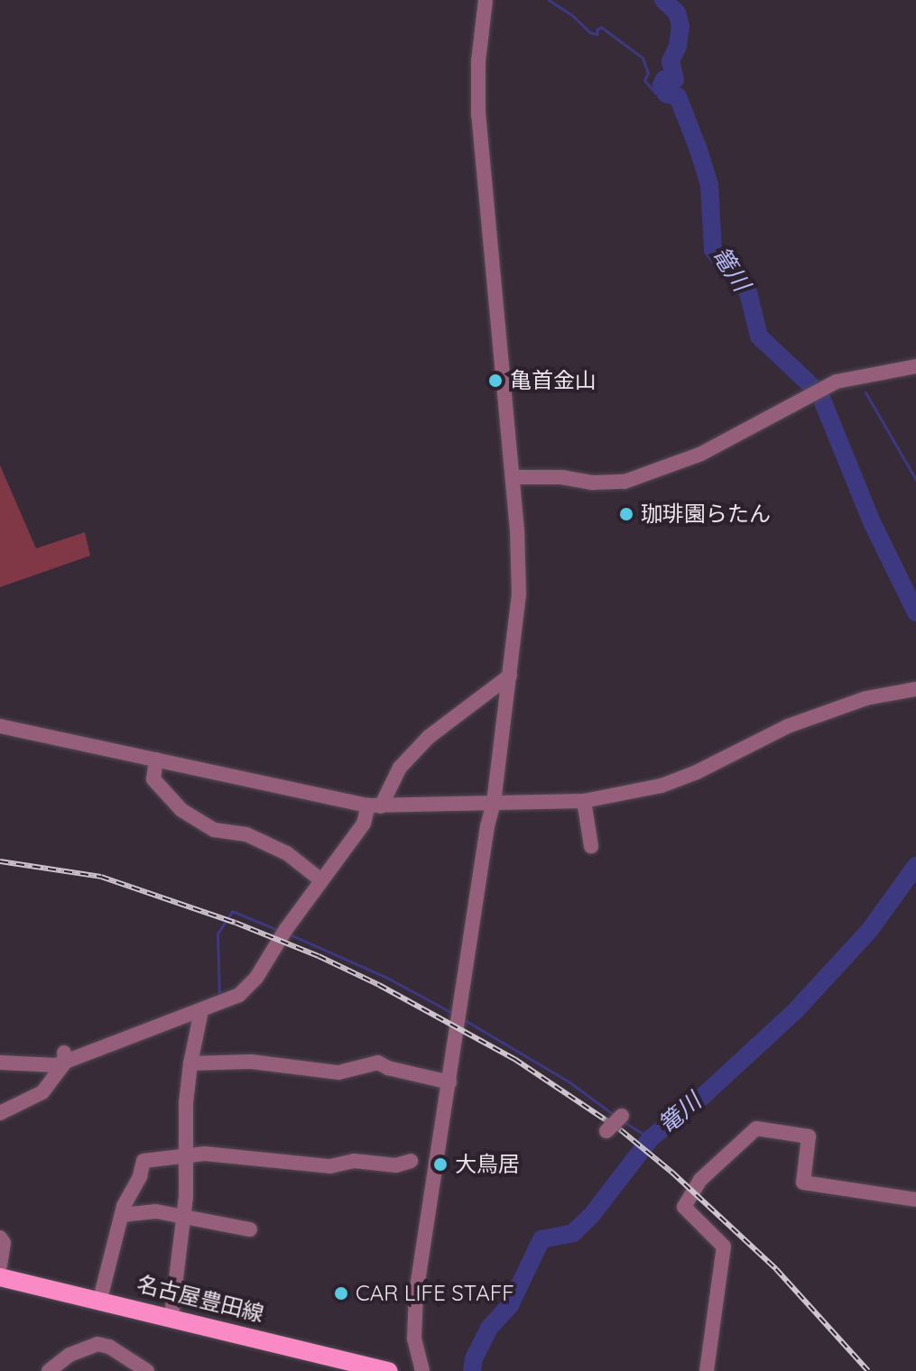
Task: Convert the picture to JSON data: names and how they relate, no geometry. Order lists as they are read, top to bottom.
{
  "streets": {
    "main road": ["名古屋豊田線"]
  },
  "water": ["篭川"],
  "places": [
    "亀首金山",
    "珈琲園らたん",
    "大鳥居",
    "CAR LIFE STAFF"
  ]
}
